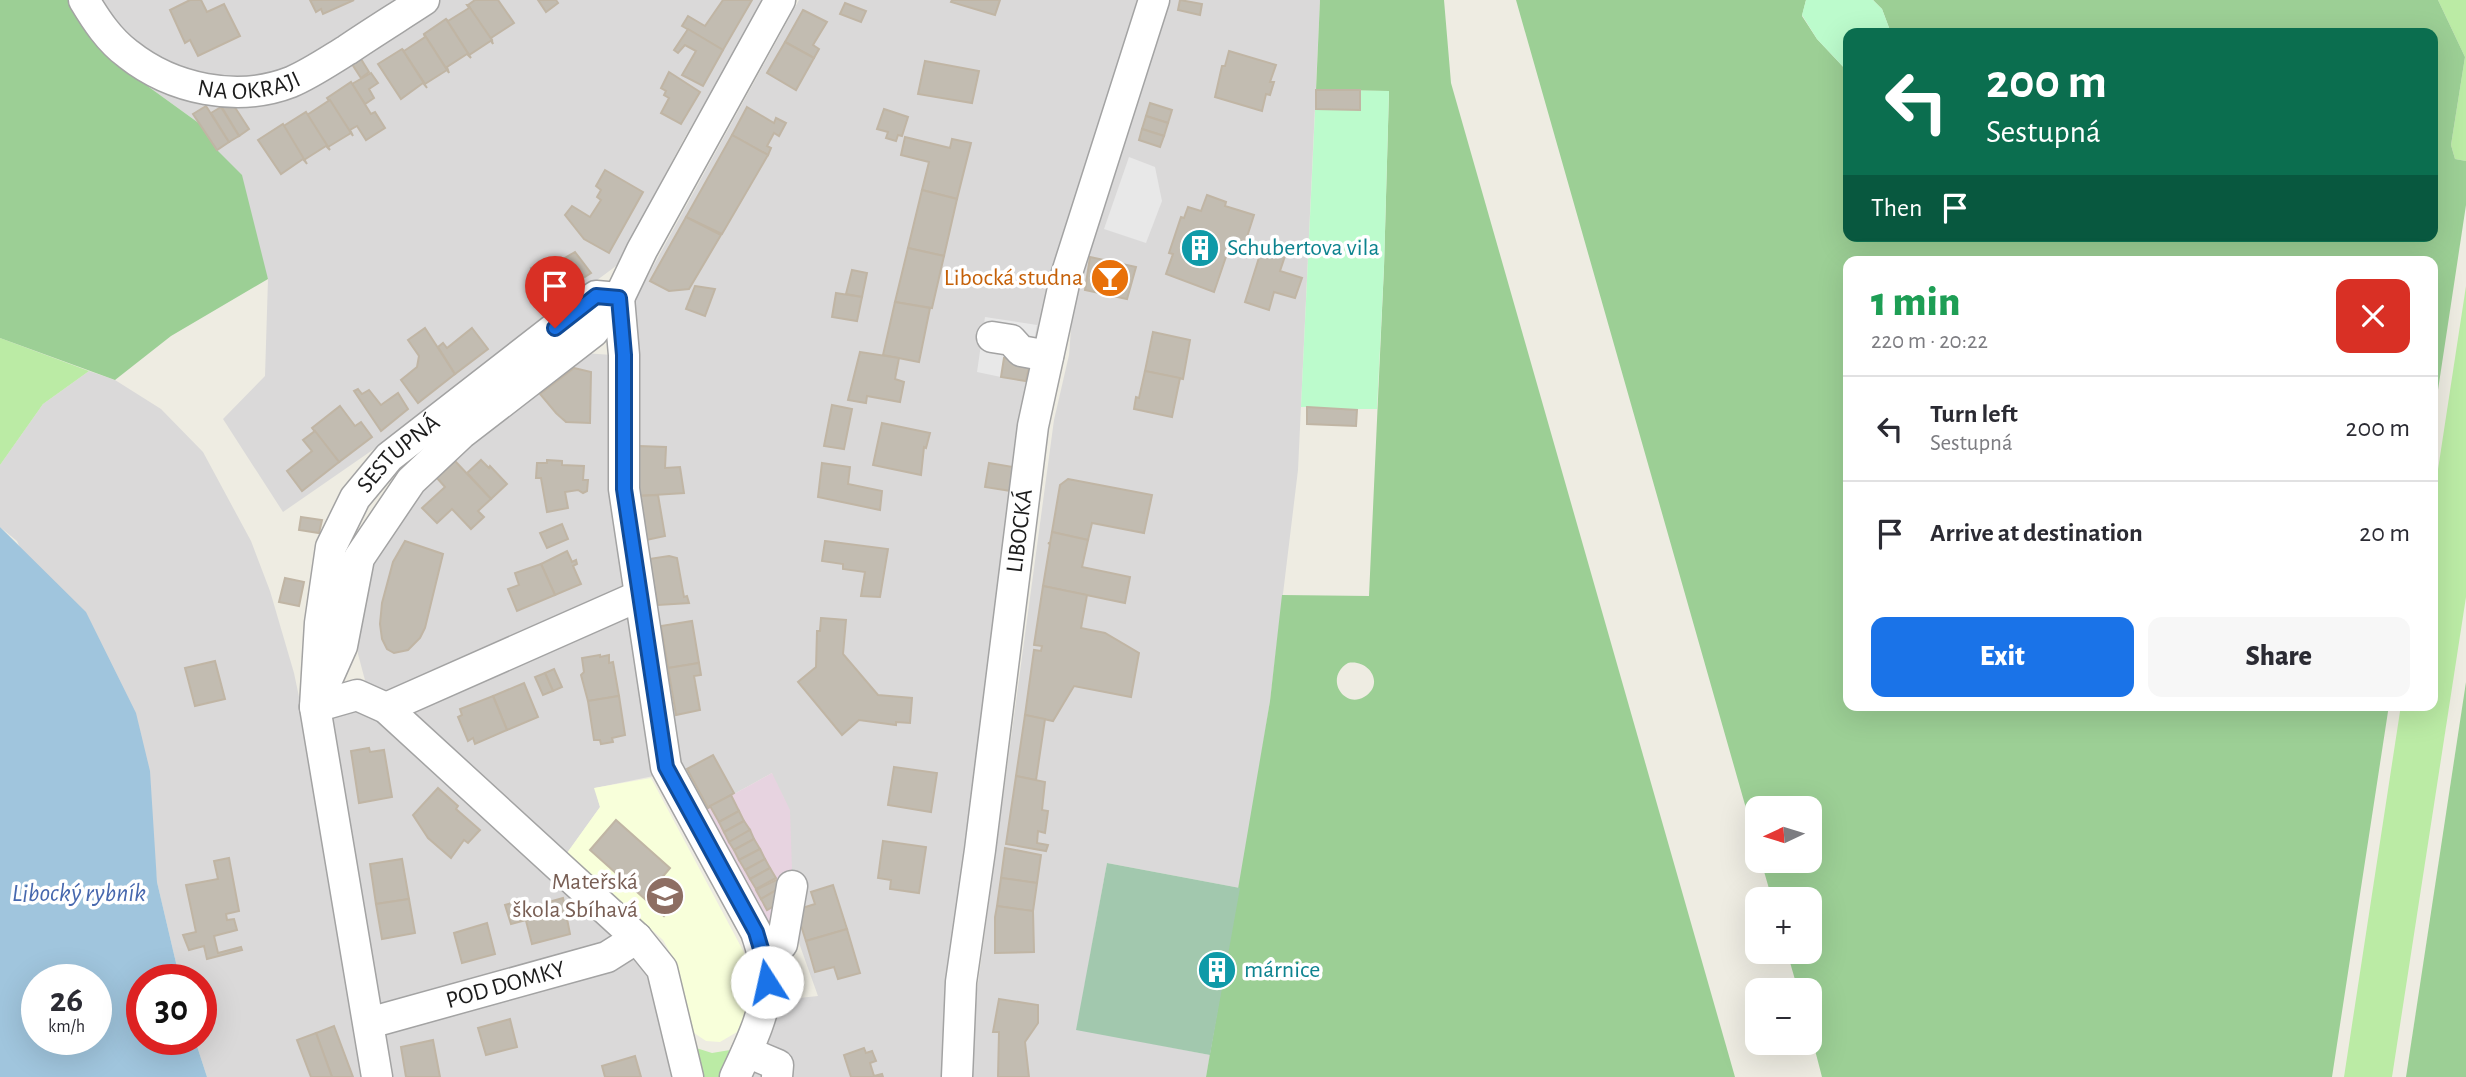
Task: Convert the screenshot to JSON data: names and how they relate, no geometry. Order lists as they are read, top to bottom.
{
  "streets": {
    "street": [
      "NA OKRAJI",
      "SESTUPNÁ",
      "LIBOCKÁ",
      "POD DOMKY"
    ]
  },
  "water": ["Libocký rybník"],
  "places": {
    "building": ["Schubertova vila", "márnice"],
    "bar": ["Libocká studna"],
    "school or university": ["Mateřská škola Sbíhavá"]
  },
  "north": "left",
  "page": {
    "turn": ["200 m", "Sestupná"],
    "then": "Then",
    "heading": ["1 min", "220 m · 20:22"],
    "list": [
      {
        "name": "Turn left",
        "note": "Sestupná",
        "value": "200 m"
      },
      {
        "name": "Arrive at destination",
        "value": "20 m"
      }
    ],
    "buttons": ["Exit", "Share"],
    "map_buttons": ["+", "−"],
    "speed": "26 km/h",
    "limit": "30"
  }
}
